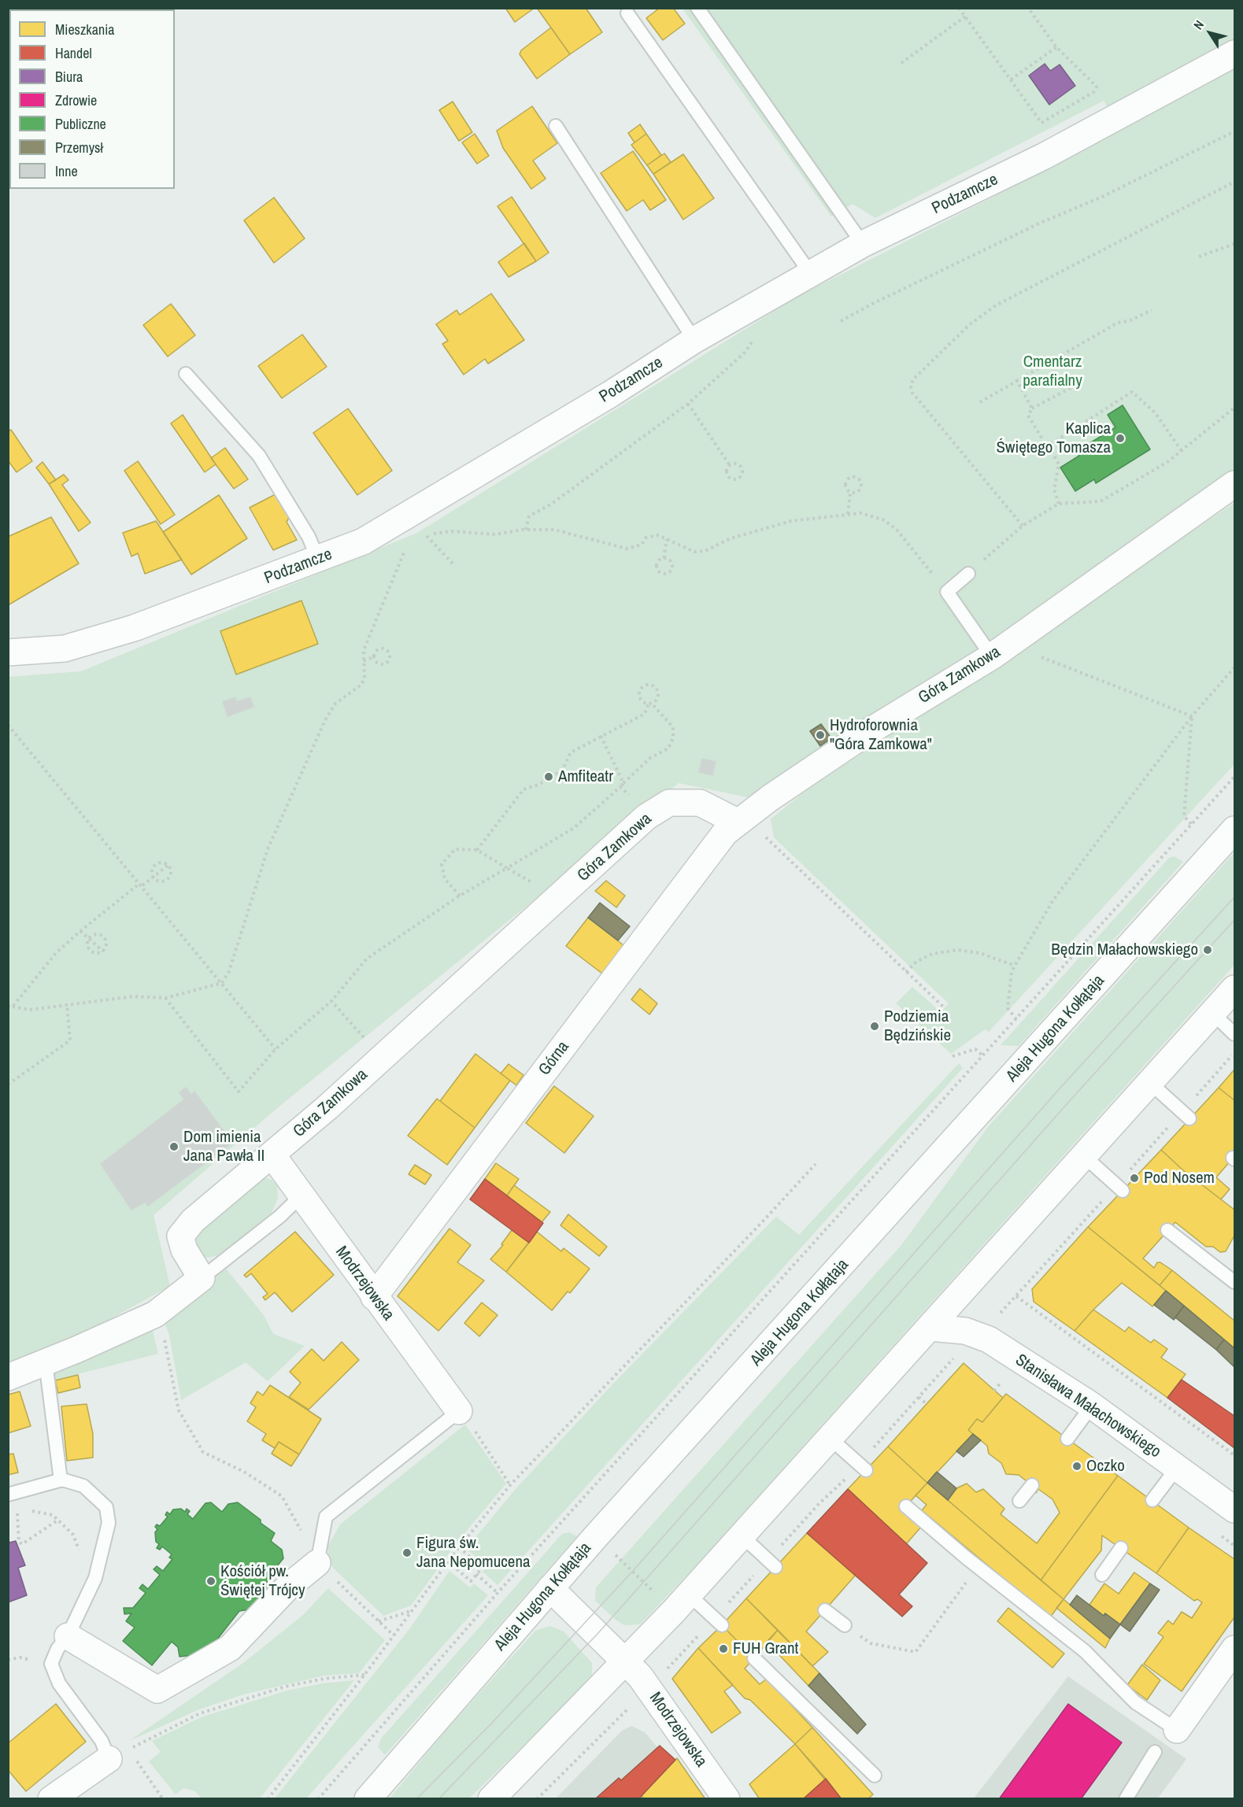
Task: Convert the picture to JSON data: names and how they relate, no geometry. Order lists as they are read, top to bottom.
{
  "streets": {
    "street": [
      "Podzamcze",
      "Góra Zamkowa",
      "Aleja Hugona Kołłątaja",
      "Górna",
      "Modrzejowska",
      "Stanisława Małachowskiego"
    ]
  },
  "crossings": [
    ["Góra Zamkowa", "Górna"],
    ["Góra Zamkowa", "Modrzejowska"],
    ["Aleja Hugona Kołłątaja", "Modrzejowska"],
    ["Górna", "Modrzejowska"]
  ],
  "parks": ["Cmentarz parafialny"],
  "places": [
    "Kaplica Świętego Tomasza",
    "Hydroforownia \"Góra Zamkowa\"",
    "Amfiteatr",
    "Będzin Małachowskiego",
    "Podziemia Będzińskie",
    "Dom imienia Jana Pawła II",
    "Pod Nosem",
    "Oczko",
    "Figura św. Jana Nepomucena",
    "Kościół pw. Świętej Trójcy",
    "FUH Grant"
  ],
  "legend": [
    "Mieszkania",
    "Handel",
    "Biura",
    "Zdrowie",
    "Publiczne",
    "Przemysł",
    "Inne"
  ],
  "north": "top left"
}
